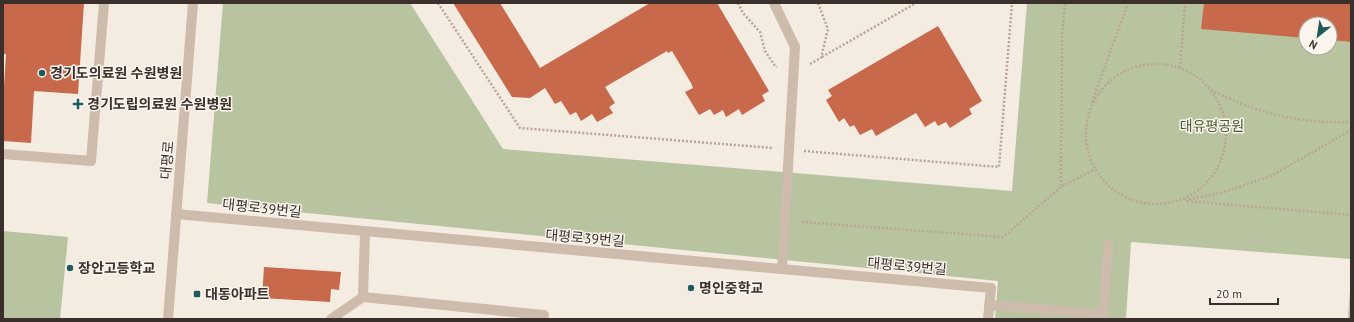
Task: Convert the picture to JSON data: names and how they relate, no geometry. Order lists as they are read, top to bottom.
{
  "streets": {
    "street": ["대평로", "대평로39번길"]
  },
  "crossings": [
    ["대평로", "대평로39번길"]
  ],
  "parks": ["대유평공원"],
  "places": {
    "other": ["경기도의료원 수원병원", "장안고등학교", "명인중학교"],
    "health": ["경기도립의료원 수원병원"],
    "transit": ["대동아파트"]
  },
  "scale_bar": "20 m",
  "north": "bottom left"
}
